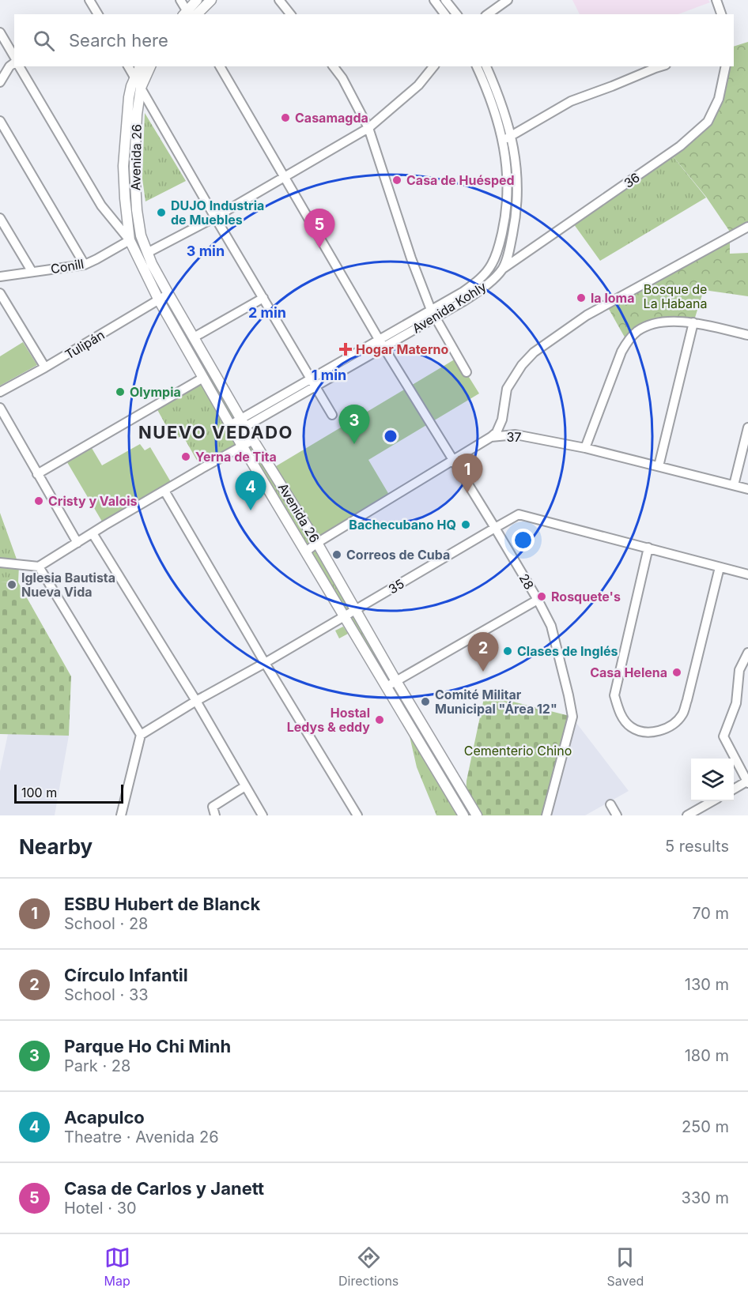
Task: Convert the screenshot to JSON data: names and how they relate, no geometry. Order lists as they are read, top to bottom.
{
  "streets": {
    "main road": ["Avenida 26"],
    "street": [
      "36",
      "Conill",
      "Avenida Kohly",
      "Tulipán",
      "37",
      "28",
      "35"
    ]
  },
  "crossings": [
    ["Avenida 26", "Conill"],
    ["Avenida 26", "Avenida Kohly"],
    ["Avenida 26", "Tulipán"],
    ["Avenida 26", "37"],
    ["Avenida 26", "35"],
    ["36", "Avenida Kohly"],
    ["Avenida Kohly", "28"],
    ["37", "28"],
    ["28", "35"]
  ],
  "districts": ["NUEVO VEDADO"],
  "parks": ["Bosque de La Habana", "Cementerio Chino"],
  "places": {
    "other": [
      "Casamagda",
      "Casa de Huésped",
      "DUJO Industria de Muebles",
      "la loma",
      "Olympia",
      "Yerna de Tita",
      "Cristy y Valois",
      "Bachecubano HQ",
      "Correos de Cuba",
      "Iglesia Bautista Nueva Vida",
      "Rosquete's",
      "Clases de Inglés",
      "Casa Helena",
      "Comité Militar Municipal \"Área 12\"",
      "Hostal Ledys & eddy"
    ],
    "health": ["Hogar Materno"]
  },
  "scale_bar": "100 m",
  "page": {
    "search": "Search here",
    "pins": [
      "5",
      "3",
      "1",
      "4",
      "2"
    ],
    "scale": "100 m",
    "heading": ["Nearby", "5 results"],
    "list": [
      {
        "mark": "1",
        "name": "ESBU Hubert de Blanck",
        "note": "School · 28",
        "value": "70 m"
      },
      {
        "mark": "2",
        "name": "Círculo Infantil",
        "note": "School · 33",
        "value": "130 m"
      },
      {
        "mark": "3",
        "name": "Parque Ho Chi Minh",
        "note": "Park · 28",
        "value": "180 m"
      },
      {
        "mark": "4",
        "name": "Acapulco",
        "note": "Theatre · Avenida 26",
        "value": "250 m"
      },
      {
        "mark": "5",
        "name": "Casa de Carlos y Janett",
        "note": "Hotel · 30",
        "value": "330 m"
      }
    ],
    "nav": ["Map", "Directions", "Saved"]
  },
  "rings": ["3 min", "2 min", "1 min"]
}
